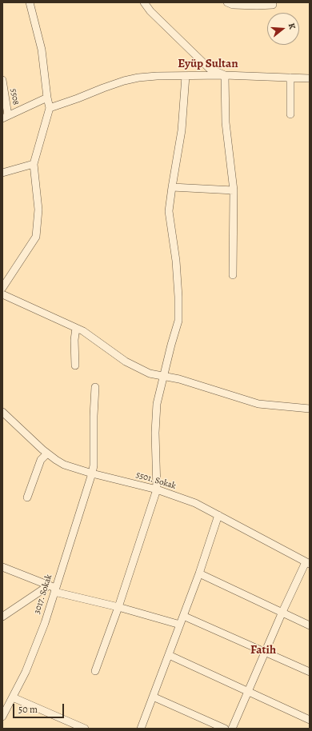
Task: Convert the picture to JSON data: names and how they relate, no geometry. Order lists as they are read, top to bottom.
{
  "streets": {
    "street": ["5508", "5501. Sokak", "3017. Sokak"]
  },
  "crossings": [
    ["5501. Sokak", "3017. Sokak"]
  ],
  "districts": ["Eyüp Sultan", "Fatih"],
  "scale_bar": "50 m",
  "north": "right"
}
